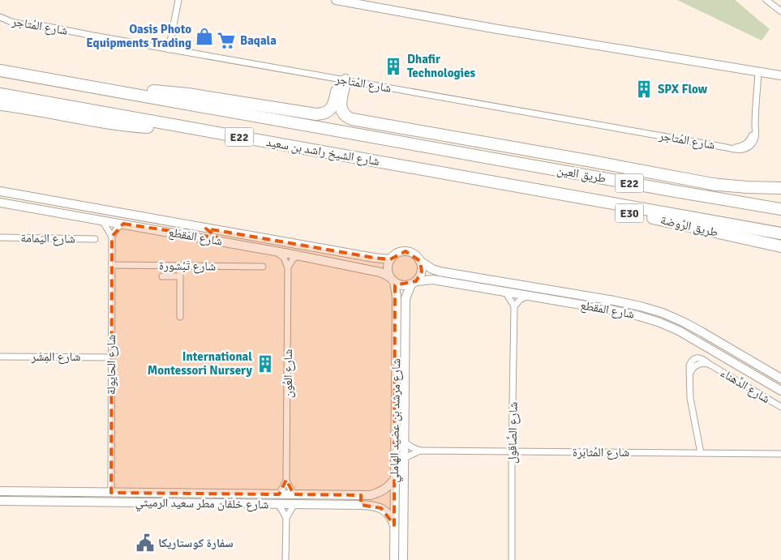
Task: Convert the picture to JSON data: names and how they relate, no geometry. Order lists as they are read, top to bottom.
{
  "streets": {
    "highway": [
      "E22",
      "شارع الشيخ راشد بن سعيد",
      "طريق العين",
      "E30",
      "طريق الرَّوضة"
    ],
    "street": [
      "شارع المُتاجر",
      "شارع المَقطَع",
      "شارع اليَمامة",
      "شارع تَبْشورة",
      "شارع المِشَر",
      "شارع الحايولة",
      "شارع العُون",
      "شارع الدَّهناء",
      "شارع مرشد بن عضيد الهاملي",
      "شارع الصَّاقول",
      "شارع المُثابَرة",
      "شارع خلفان مطر سعيد الرميثي"
    ]
  },
  "crossings": [
    ["شارع الشيخ راشد بن سعيد", "طريق العين"],
    ["شارع الشيخ راشد بن سعيد", "طريق الرَّوضة"],
    ["طريق العين", "طريق الرَّوضة"],
    ["شارع المَقطَع", "شارع مرشد بن عضيد الهاملي"],
    ["شارع تَبْشورة", "شارع الحايولة"],
    ["شارع المِشَر", "شارع الحايولة"],
    ["شارع الحايولة", "شارع خلفان مطر سعيد الرميثي"],
    ["شارع العُون", "شارع خلفان مطر سعيد الرميثي"],
    ["شارع الدَّهناء", "شارع المُثابَرة"],
    ["شارع مرشد بن عضيد الهاملي", "شارع المُثابَرة"],
    ["شارع مرشد بن عضيد الهاملي", "شارع خلفان مطر سعيد الرميثي"],
    ["شارع الصَّاقول", "شارع المُثابَرة"]
  ],
  "places": {
    "shop": ["Oasis Photo Equipments Trading"],
    "supermarket": ["Baqala"],
    "building": ["Dhafir Technologies", "SPX Flow", "International Montessori Nursery"],
    "public building": ["سفارة كوستاريكا"]
  }
}
